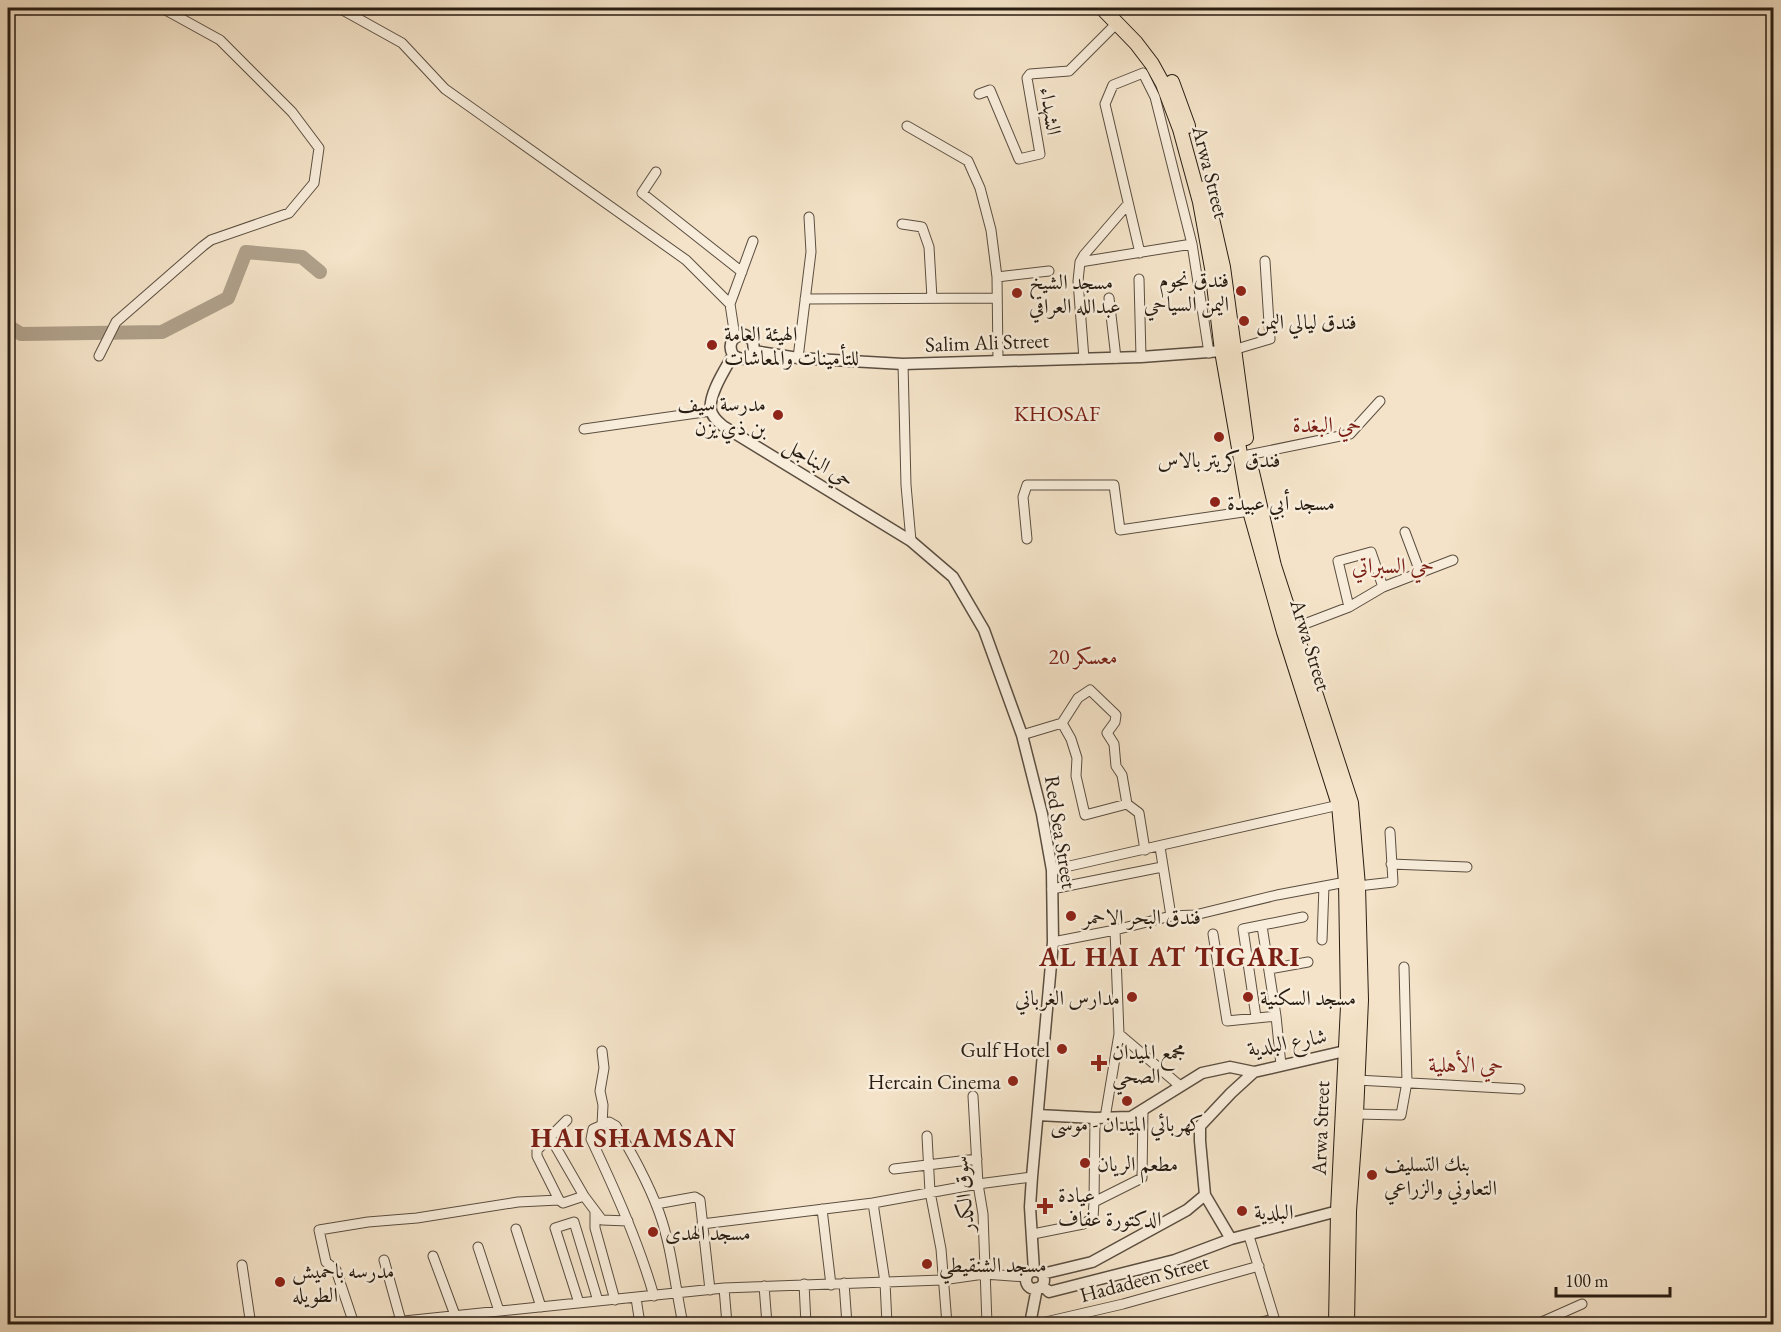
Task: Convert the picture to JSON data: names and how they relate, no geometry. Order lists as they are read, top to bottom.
{
  "streets": {
    "main road": ["Arwa Street"],
    "street": [
      "الشهداء",
      "Salim Ali Street",
      "حي البناجل",
      "Red Sea Street",
      "شارع البلدية",
      "سوق الكدر",
      "Hadadeen Street"
    ]
  },
  "crossings": [
    ["الشهداء", "Arwa Street"],
    ["Arwa Street", "Salim Ali Street"],
    ["Arwa Street", "شارع البلدية"],
    ["حي البناجل", "Red Sea Street"],
    ["Red Sea Street", "شارع البلدية"]
  ],
  "districts": [
    "KHOSAF",
    "حي البغدة",
    "حي السبراتي",
    "معسكر 20",
    "AL HAI AT TIGARI",
    "حي الأهلية",
    "HAI SHAMSAN"
  ],
  "places": {
    "other": [
      "فندق نجوم اليمن السياحي",
      "مسجد الشيخ عبدالله العراقي",
      "فندق ليالي اليمن",
      "الهيئة العامة للتأمينات والمعاشات",
      "مدرسة سيف بن ذي يزن",
      "فندق كريتر بالاس",
      "مسجد أبي عبيدة",
      "فندق البحر الاحمر",
      "مدارس الغرباني",
      "مسجد السكنية",
      "Gulf Hotel",
      "Hercain Cinema",
      "كهربائي الميدان - موسى",
      "مطعم الريان",
      "بنك التسليف التعاوني والزراعي",
      "البلدية",
      "مسجد الهدى",
      "مسجد الشنقيطي",
      "مدرسه باحميش الطويله"
    ],
    "health": ["مجمع الميدان الصحي", "عيادة الدكتورة عفاف"]
  },
  "scale_bar": "100 m"
}
